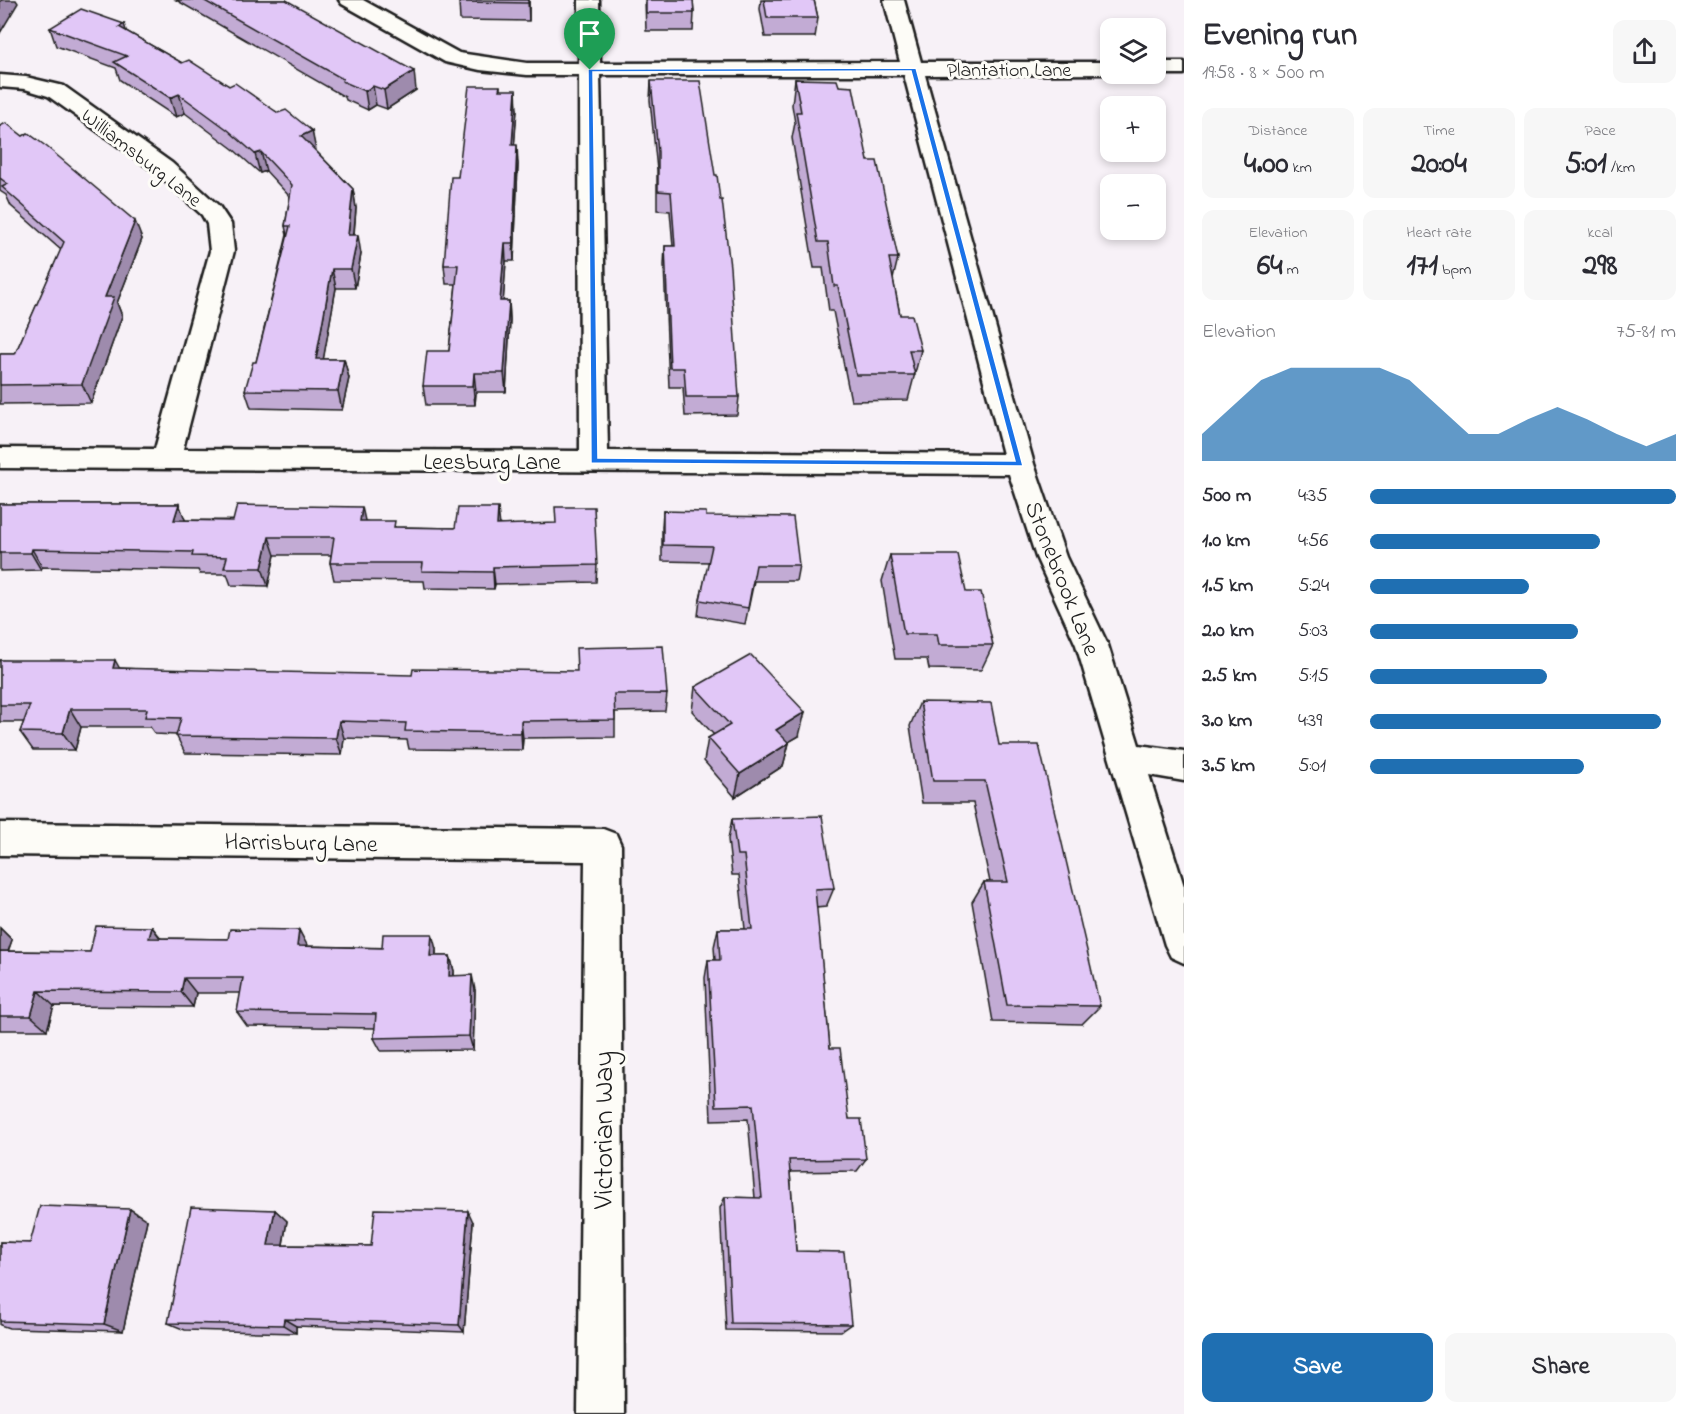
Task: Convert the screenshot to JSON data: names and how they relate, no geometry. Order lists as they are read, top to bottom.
{
  "streets": {
    "street": [
      "Plantation Lane",
      "Williamsburg Lane",
      "Leesburg Lane",
      "Stonebrook Lane",
      "Harrisburg Lane",
      "Victorian Way"
    ]
  },
  "crossings": [
    ["Plantation Lane", "Stonebrook Lane"],
    ["Williamsburg Lane", "Leesburg Lane"],
    ["Leesburg Lane", "Stonebrook Lane"],
    ["Harrisburg Lane", "Victorian Way"]
  ],
  "page": {
    "heading": ["Evening run", "19:58 · 8 × 500 m"],
    "map_buttons": ["+", "−"],
    "stats": [
      ["Distance", "4.00 km"],
      ["Time", "20:04"],
      ["Pace", "5:01 /km"],
      ["Elevation", "64 m"],
      ["Heart rate", "171 bpm"],
      ["kcal", "298"]
    ],
    "chart": ["Elevation", "75–81 m"],
    "list": [
      {
        "name": "500 m",
        "note": "4:35"
      },
      {
        "name": "1.0 km",
        "note": "4:56"
      },
      {
        "name": "1.5 km",
        "note": "5:24"
      },
      {
        "name": "2.0 km",
        "note": "5:03"
      },
      {
        "name": "2.5 km",
        "note": "5:15"
      },
      {
        "name": "3.0 km",
        "note": "4:39"
      },
      {
        "name": "3.5 km",
        "note": "5:01"
      }
    ],
    "buttons": ["Save", "Share"]
  }
}
